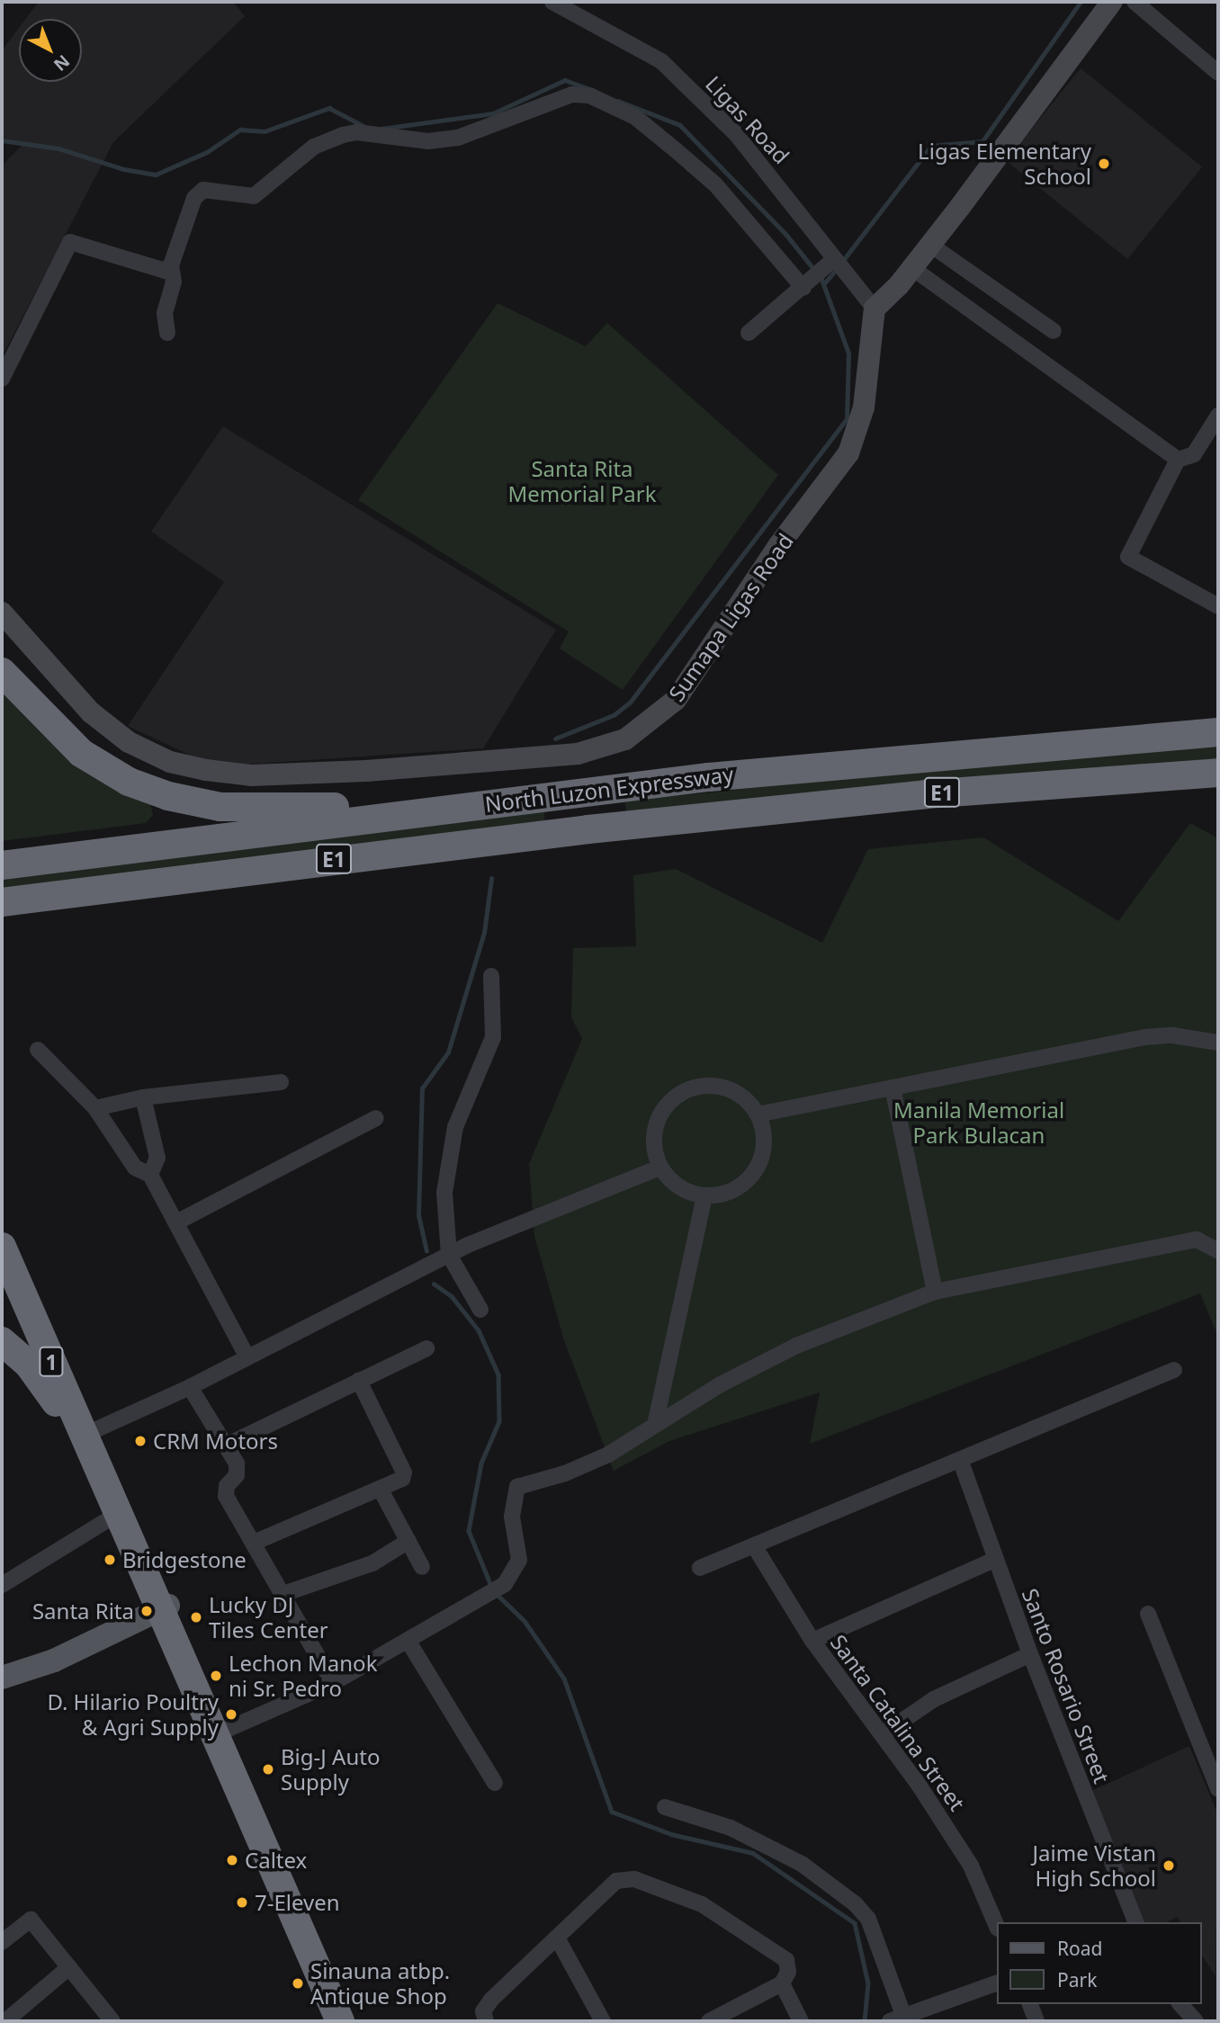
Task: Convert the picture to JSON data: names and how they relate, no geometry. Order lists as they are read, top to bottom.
{
  "streets": {
    "highway": ["North Luzon Expressway", "E1", "1"],
    "main road": ["Sumapa Ligas Road"],
    "street": ["Ligas Road", "Santo Rosario Street", "Santa Catalina Street"]
  },
  "crossings": [
    ["Ligas Road", "Sumapa Ligas Road"]
  ],
  "parks": ["Santa Rita Memorial Park", "Manila Memorial Park Bulacan"],
  "places": [
    "Ligas Elementary School",
    "CRM Motors",
    "Bridgestone",
    "Santa Rita",
    "Lucky DJ Tiles Center",
    "Lechon Manok ni Sr. Pedro",
    "D. Hilario Poultry & Agri Supply",
    "Big-J Auto Supply",
    "Caltex",
    "Jaime Vistan High School",
    "7-Eleven",
    "Sinauna atbp. Antique Shop"
  ],
  "legend": ["Road", "Park"],
  "north": "bottom right"
}
